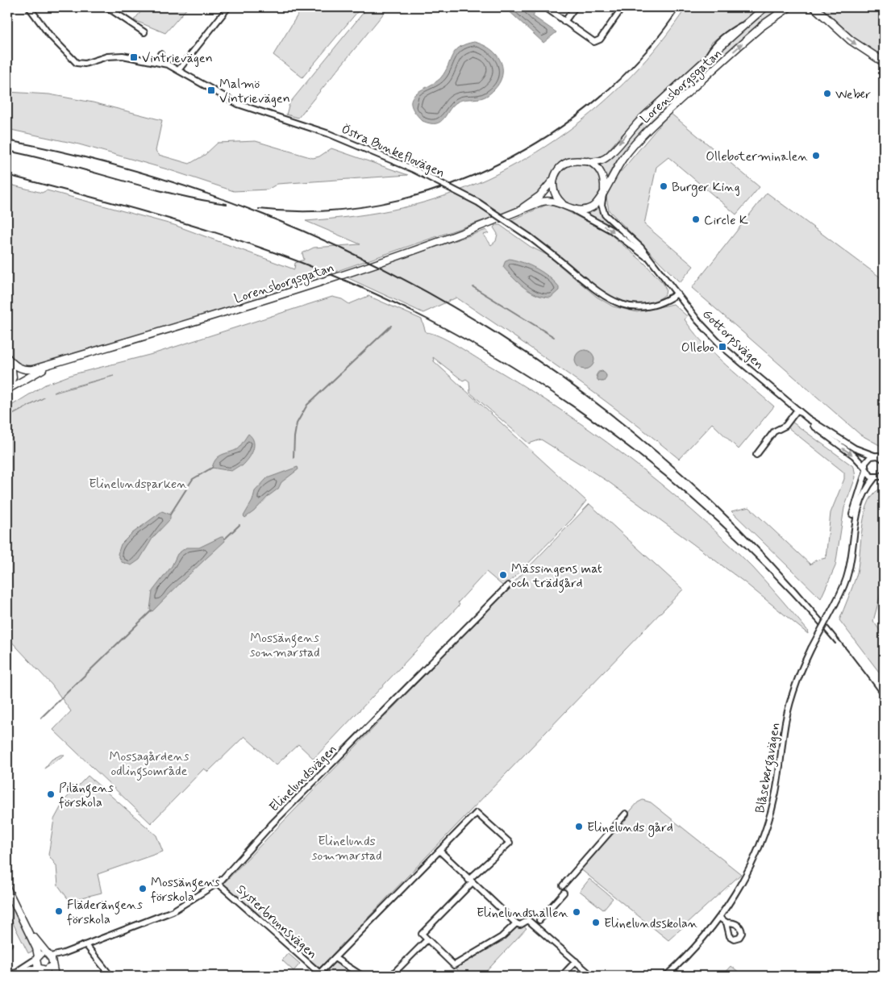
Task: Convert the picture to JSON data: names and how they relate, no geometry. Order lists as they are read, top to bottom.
{
  "streets": {
    "main road": ["Lorensborgsgatan"],
    "street": [
      "Östra Bunkeflovägen",
      "Gottorpsvägen",
      "Blåsebergavägen",
      "Elinelundsvägen",
      "Systerbrunnsvägen"
    ]
  },
  "crossings": [
    ["Lorensborgsgatan", "Gottorpsvägen"],
    ["Östra Bunkeflovägen", "Gottorpsvägen"],
    ["Gottorpsvägen", "Blåsebergavägen"],
    ["Elinelundsvägen", "Systerbrunnsvägen"]
  ],
  "parks": [
    "Elinelundsparken",
    "Mossängens sommarstad",
    "Mossagårdens odlingsområde",
    "Elinelunds sommarstad"
  ],
  "places": {
    "transit": ["Vintrievägen", "Malmö Vintrievägen", "Ollebo"],
    "other": [
      "Weber",
      "Olleboterminalen",
      "Burger King",
      "Circle K",
      "Mässingens mat och trädgård",
      "Pilängens förskola",
      "Elinelunds gård",
      "Mossängens förskola",
      "Fläderängens förskola",
      "Elinelundshallen",
      "Elinelundsskolan"
    ]
  }
}
